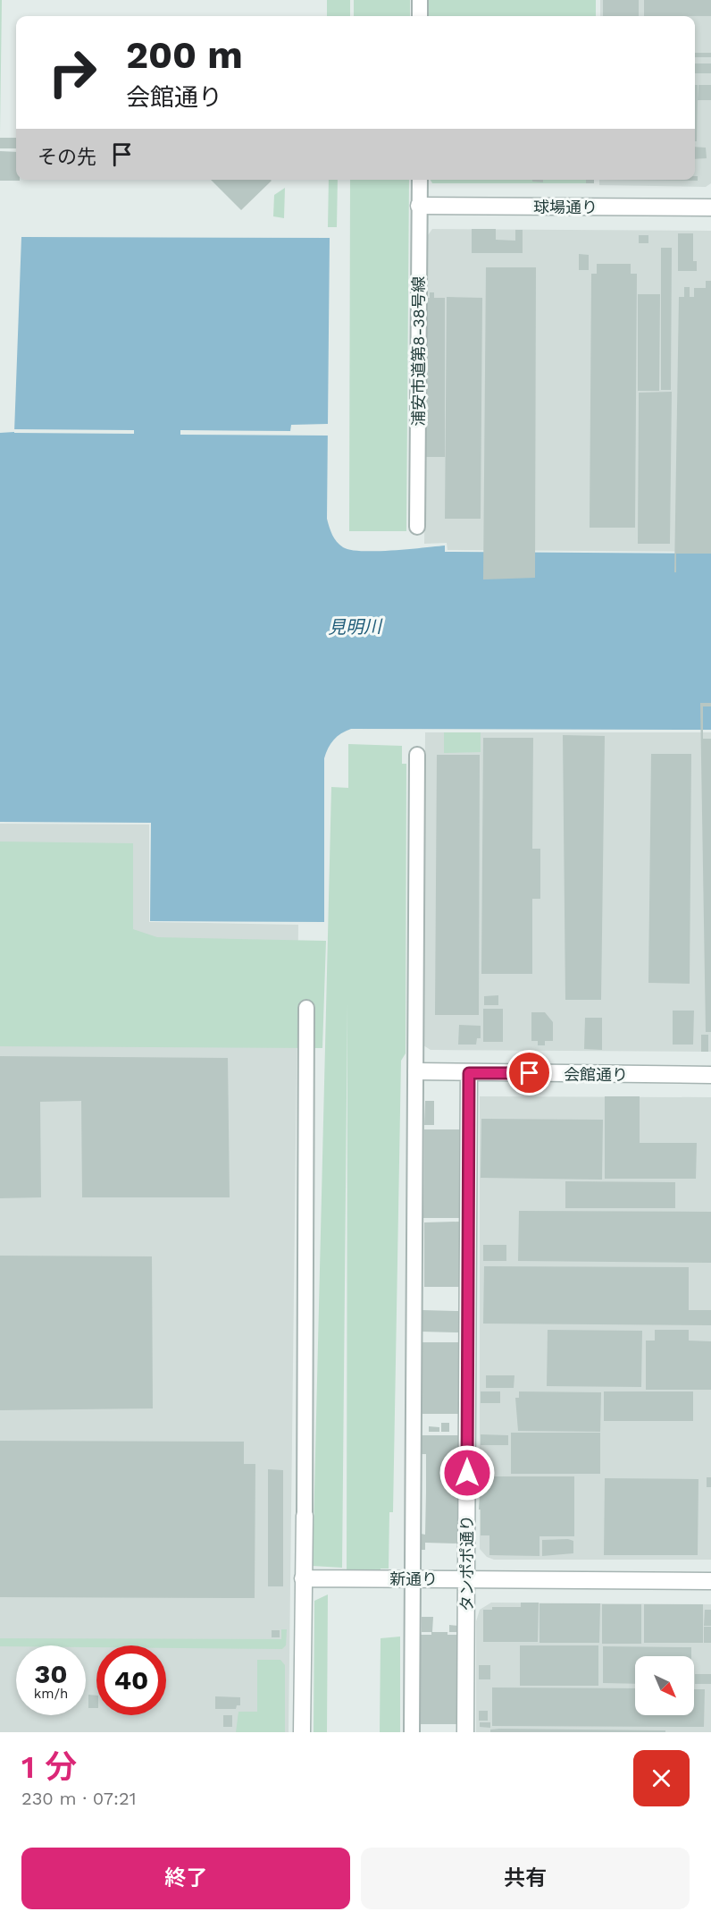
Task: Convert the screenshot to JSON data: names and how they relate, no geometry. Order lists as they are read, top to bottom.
{
  "streets": {
    "street": [
      "球場通り",
      "浦安市道第8-38号線",
      "会館通り",
      "タンポポ通り",
      "新通り"
    ]
  },
  "crossings": [
    ["球場通り", "浦安市道第8-38号線"],
    ["会館通り", "タンポポ通り"],
    ["タンポポ通り", "新通り"]
  ],
  "water": ["見明川"],
  "north": "bottom right",
  "page": {
    "turn": ["200 m", "会館通り"],
    "then": "その先",
    "speed": "30 km/h",
    "limit": "40",
    "heading": ["1 分", "230 m · 07:21"],
    "buttons": ["終了", "共有"]
  }
}
